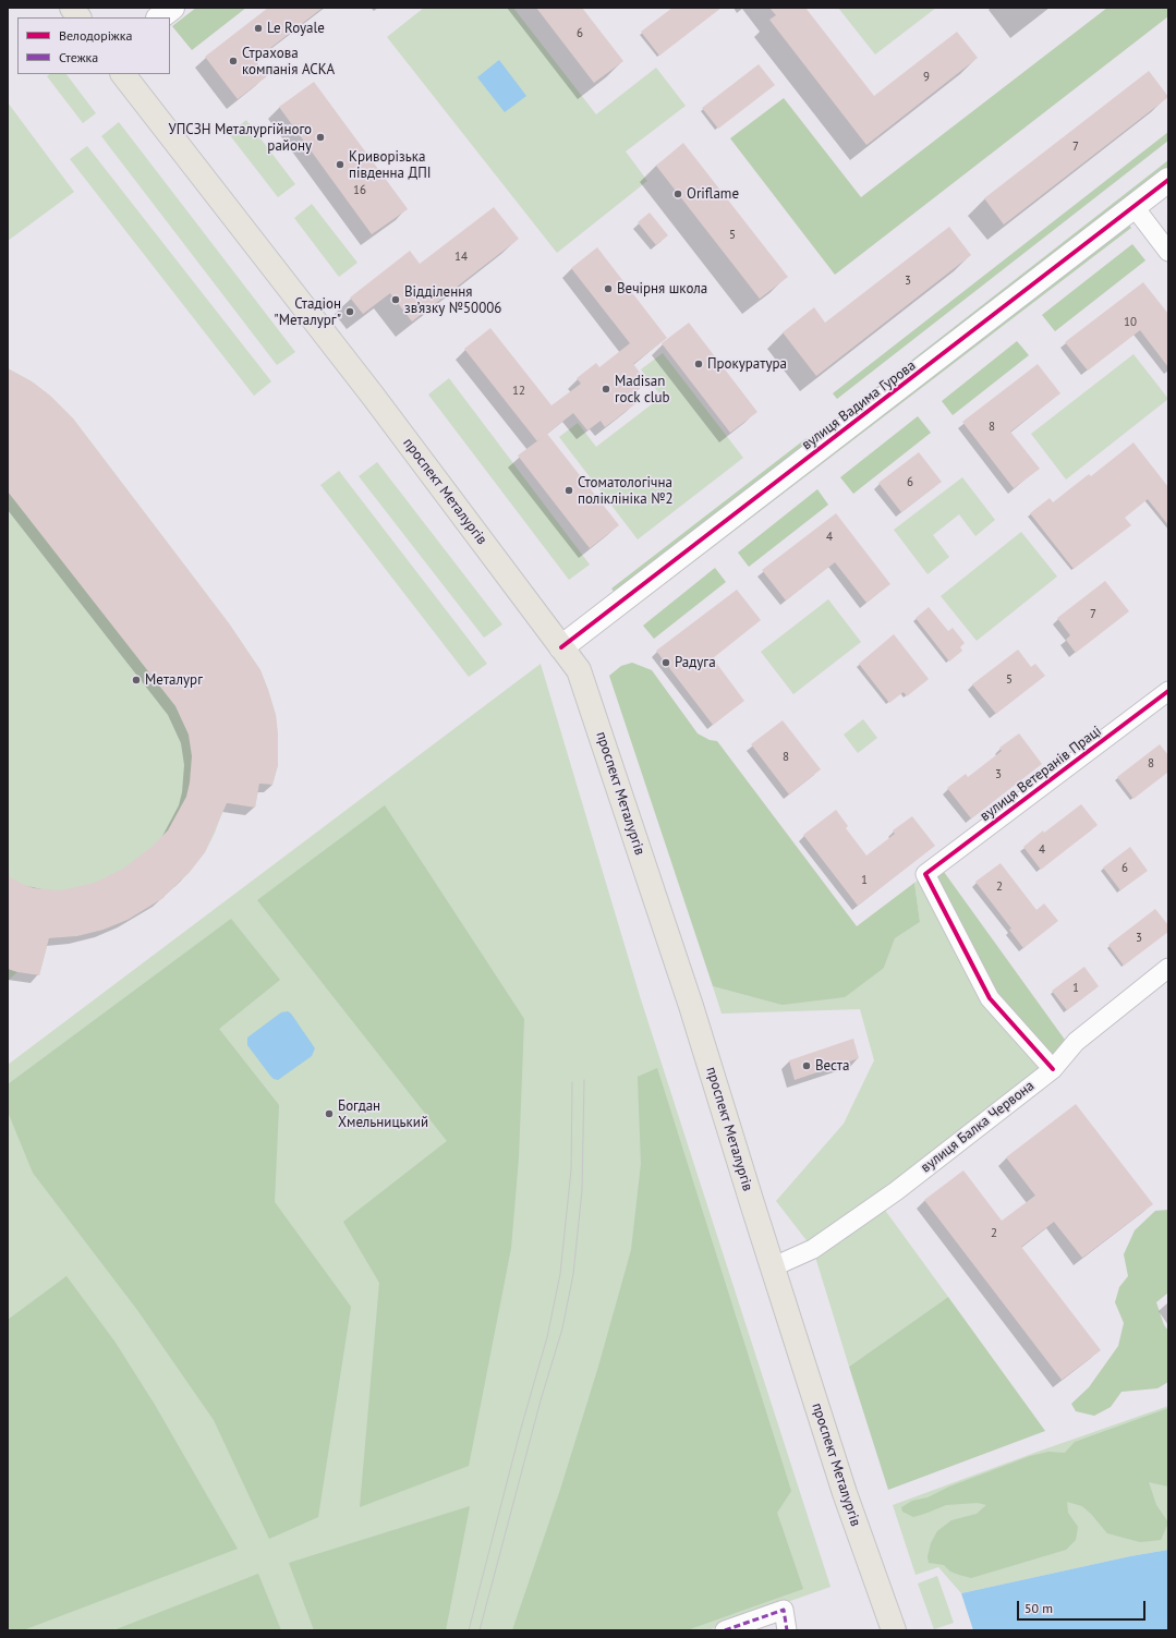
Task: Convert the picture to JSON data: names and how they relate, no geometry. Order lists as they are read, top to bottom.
{
  "streets": {
    "main road": ["проспект Металургів"],
    "street": ["вулиця Вадима Гурова", "вулиця Ветеранів Праці", "вулиця Балка Червона"]
  },
  "crossings": [
    ["вулиця Вадима Гурова", "проспект Металургів"],
    ["проспект Металургів", "вулиця Балка Червона"],
    ["вулиця Ветеранів Праці", "вулиця Балка Червона"]
  ],
  "places": [
    "Le Royale",
    "Страхова компанія АСКА",
    "УПСЗН Металургійного району",
    "Криворізька південна ДПІ",
    "Oriflame",
    "Вечірня школа",
    "Відділення зв’язку №50006",
    "Стадіон \"Металург\"",
    "Прокуратура",
    "Madisan rock club",
    "Стоматологічна поліклініка №2",
    "Радуга",
    "Металург",
    "Веста",
    "Богдан Хмельницький"
  ],
  "house_numbers": [
    "6",
    "9",
    "7",
    "16",
    "5",
    "14",
    "3",
    "10",
    "12",
    "8",
    "6",
    "4",
    "7",
    "5",
    "8",
    "8",
    "3",
    "4",
    "6",
    "1",
    "2",
    "3",
    "1",
    "2"
  ],
  "legend": ["Велодоріжка", "Стежка"],
  "scale_bar": "50 m"
}
